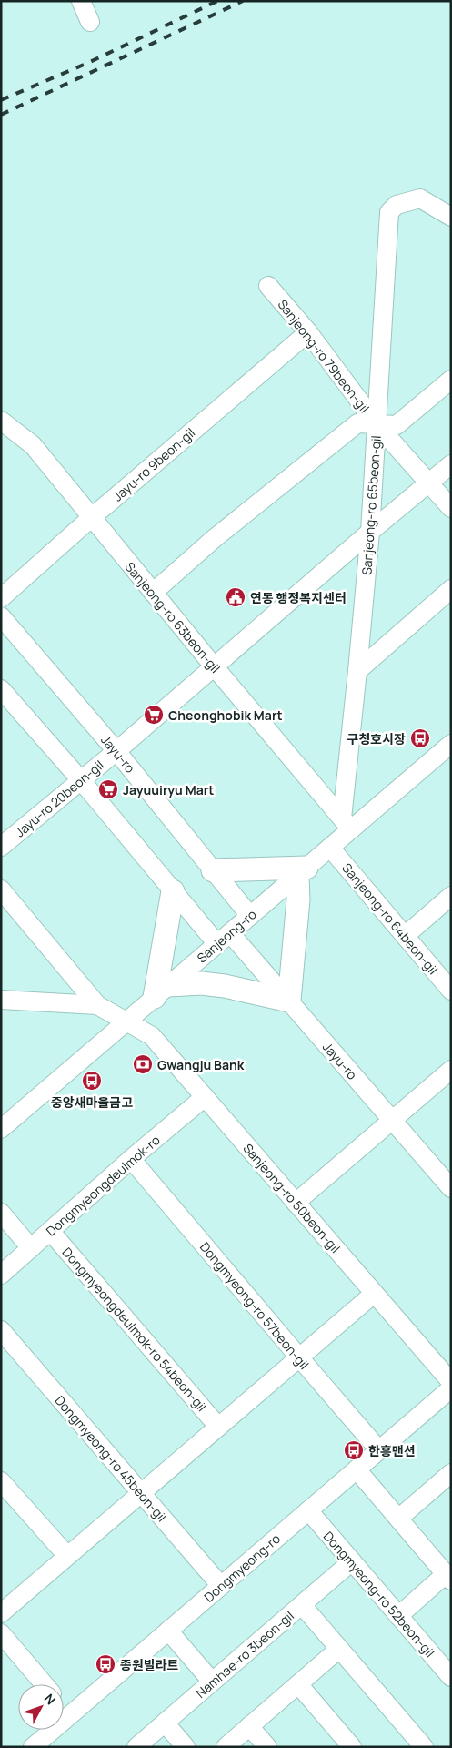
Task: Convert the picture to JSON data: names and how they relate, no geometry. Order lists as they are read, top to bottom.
{
  "streets": {
    "street": [
      "Sanjeong-ro 79beon-gil",
      "Jayu-ro 9beon-gil",
      "Sanjeong-ro 65beon-gil",
      "Sanjeong-ro 63beon-gil",
      "Jayu-ro",
      "Jayu-ro 20beon-gil",
      "Sanjeong-ro 64beon-gil",
      "Sanjeong-ro",
      "Dongmyeongdeulmok-ro",
      "Sanjeong-ro 50beon-gil",
      "Dongmyeong-ro 57beon-gil",
      "Dongmyeongdeulmok-ro 54beon-gil",
      "Dongmyeong-ro 45beon-gil",
      "Dongmyeong-ro",
      "Dongmyeong-ro 52beon-gil",
      "Namhae-ro 3beon-gil"
    ]
  },
  "crossings": [
    ["Sanjeong-ro 79beon-gil", "Jayu-ro 9beon-gil"],
    ["Sanjeong-ro 79beon-gil", "Sanjeong-ro 65beon-gil"],
    ["Sanjeong-ro 79beon-gil", "Jayu-ro 20beon-gil"],
    ["Jayu-ro 9beon-gil", "Sanjeong-ro 63beon-gil"],
    ["Sanjeong-ro 65beon-gil", "Sanjeong-ro 63beon-gil"],
    ["Sanjeong-ro 65beon-gil", "Jayu-ro 20beon-gil"],
    ["Sanjeong-ro 65beon-gil", "Sanjeong-ro"],
    ["Sanjeong-ro 63beon-gil", "Jayu-ro 20beon-gil"],
    ["Sanjeong-ro 63beon-gil", "Sanjeong-ro"],
    ["Jayu-ro", "Jayu-ro 20beon-gil"],
    ["Jayu-ro", "Sanjeong-ro"],
    ["Sanjeong-ro 64beon-gil", "Sanjeong-ro"],
    ["Sanjeong-ro", "Sanjeong-ro 50beon-gil"],
    ["Dongmyeongdeulmok-ro", "Sanjeong-ro 50beon-gil"],
    ["Dongmyeongdeulmok-ro", "Dongmyeong-ro 57beon-gil"],
    ["Dongmyeongdeulmok-ro", "Dongmyeongdeulmok-ro 54beon-gil"],
    ["Dongmyeong-ro 57beon-gil", "Dongmyeong-ro"],
    ["Dongmyeong-ro 45beon-gil", "Dongmyeong-ro"],
    ["Dongmyeong-ro", "Dongmyeong-ro 52beon-gil"],
    ["Dongmyeong-ro 52beon-gil", "Namhae-ro 3beon-gil"]
  ],
  "places": {
    "public building": ["연동 행정복지센터"],
    "supermarket": ["Cheonghobik Mart", "Jayuuiryu Mart"],
    "bus stop": [
      "구청호시장",
      "중앙새마을금고",
      "한흥맨션",
      "종원빌라트"
    ],
    "bank": ["Gwangju Bank"]
  },
  "north": "top right"
}
